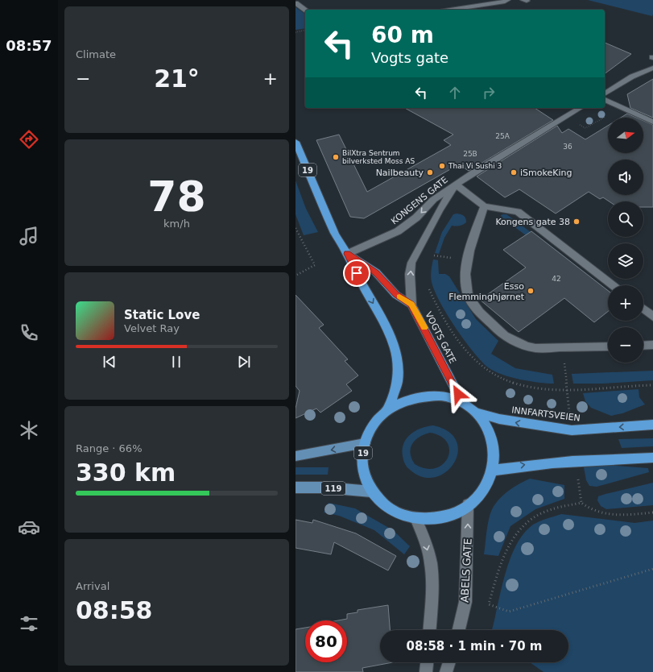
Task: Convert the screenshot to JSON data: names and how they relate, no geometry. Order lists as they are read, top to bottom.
{
  "streets": {
    "highway": ["19", "VOGTS GATE", "INNFARTSVEIEN"],
    "main road": ["119"],
    "street": ["KONGENS GATE", "ABELS GATE"]
  },
  "crossings": [
    ["19", "KONGENS GATE"],
    ["19", "VOGTS GATE"],
    ["19", "INNFARTSVEIEN"],
    ["19", "119"],
    ["19", "ABELS GATE"]
  ],
  "one_way": ["KONGENS GATE"],
  "places": [
    "BilXtra Sentrum bilverksted Moss AS",
    "Thai Vi Sushi 3",
    "Nailbeauty",
    "iSmokeKing",
    "Kongens gate 38",
    "Esso Flemminghjørnet"
  ],
  "house_numbers": [
    "25A",
    "36",
    "25B",
    "42"
  ],
  "north": "right",
  "page": {
    "tabs": "08:57",
    "tile": [
      "Climate",
      ["78", "km/h"],
      ["Range · 66%", "330 km"],
      ["Arrival", "08:58"]
    ],
    "turn": ["60 m", "Vogts gate"],
    "heat": ["−", "21°", "+"],
    "map_buttons": ["+", "−"],
    "song": ["Static Love", "Velvet Ray"],
    "limit": "80",
    "trip": "08:58 · 1 min · 70 m"
  }
}
